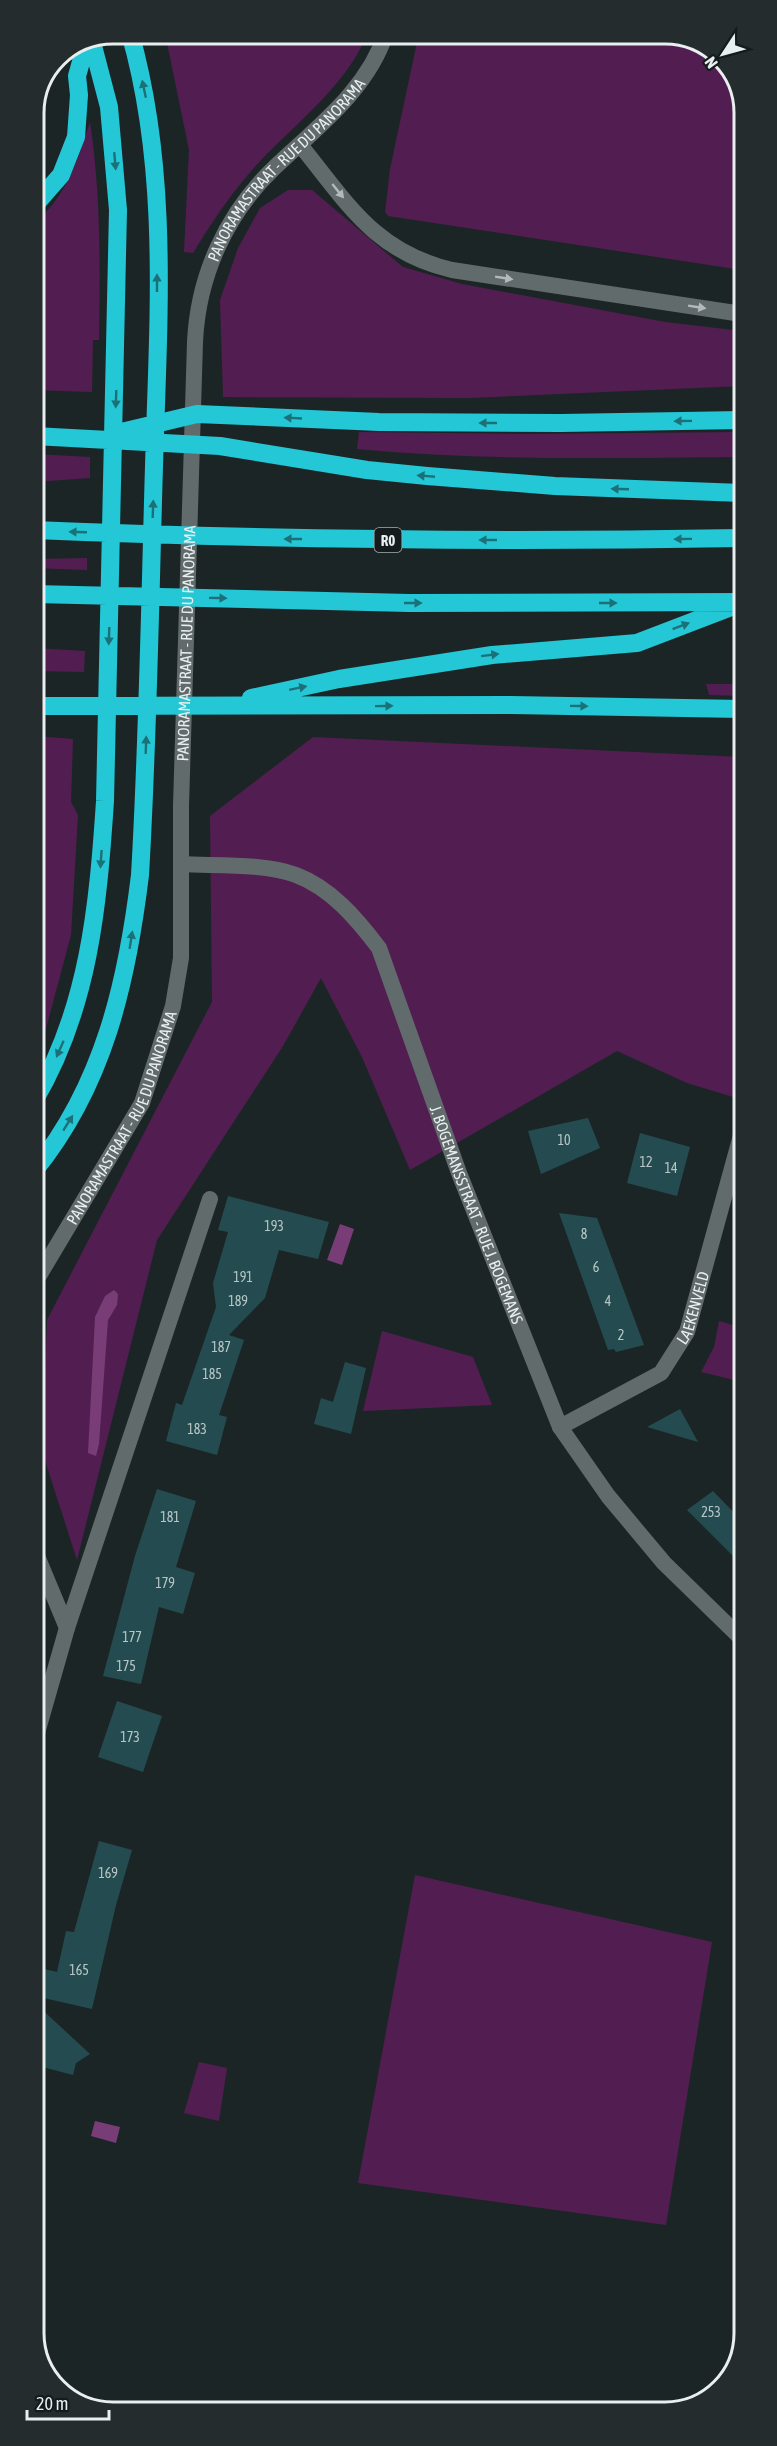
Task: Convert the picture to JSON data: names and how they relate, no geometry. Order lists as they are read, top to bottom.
{
  "streets": {
    "highway": ["R0"],
    "street": ["PANORAMASTRAAT - RUE DU PANORAMA", "J. BOGEMANSSTRAAT - RUE J. BOGEMANS", "LAEKENVELD"]
  },
  "crossings": [
    ["PANORAMASTRAAT - RUE DU PANORAMA", "J. BOGEMANSSTRAAT - RUE J. BOGEMANS"],
    ["J. BOGEMANSSTRAAT - RUE J. BOGEMANS", "LAEKENVELD"]
  ],
  "house_numbers": [
    "10",
    "12",
    "14",
    "193",
    "8",
    "6",
    "191",
    "189",
    "4",
    "2",
    "187",
    "185",
    "183",
    "253",
    "181",
    "179",
    "177",
    "175",
    "173",
    "169",
    "165"
  ],
  "scale_bar": "20 m",
  "north": "bottom left"
}
